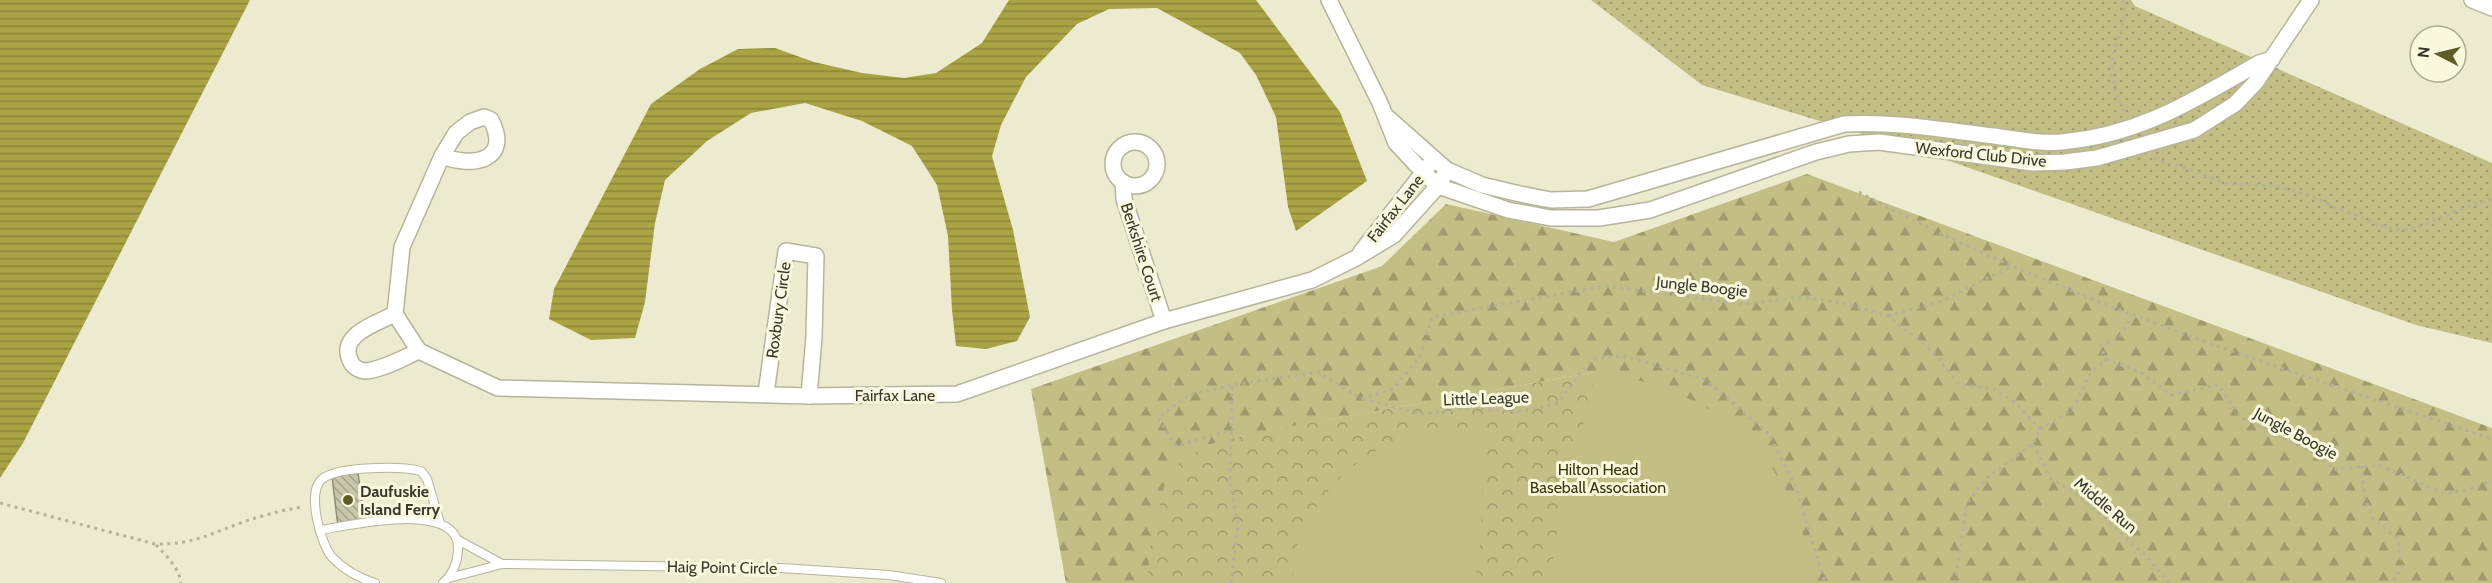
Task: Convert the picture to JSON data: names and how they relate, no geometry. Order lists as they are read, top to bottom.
{
  "streets": {
    "street": [
      "Wexford Club Drive",
      "Fairfax Lane",
      "Berkshire Court",
      "Roxbury Circle"
    ],
    "lane": ["Haig Point Circle"],
    "path": ["Jungle Boogie", "Little League", "Middle Run"]
  },
  "crossings": [
    ["Wexford Club Drive", "Fairfax Lane"],
    ["Fairfax Lane", "Berkshire Court"],
    ["Fairfax Lane", "Roxbury Circle"],
    ["Jungle Boogie", "Little League"]
  ],
  "parks": ["Hilton Head Baseball Association"],
  "places": ["Daufuskie Island Ferry"],
  "north": "left"
}
